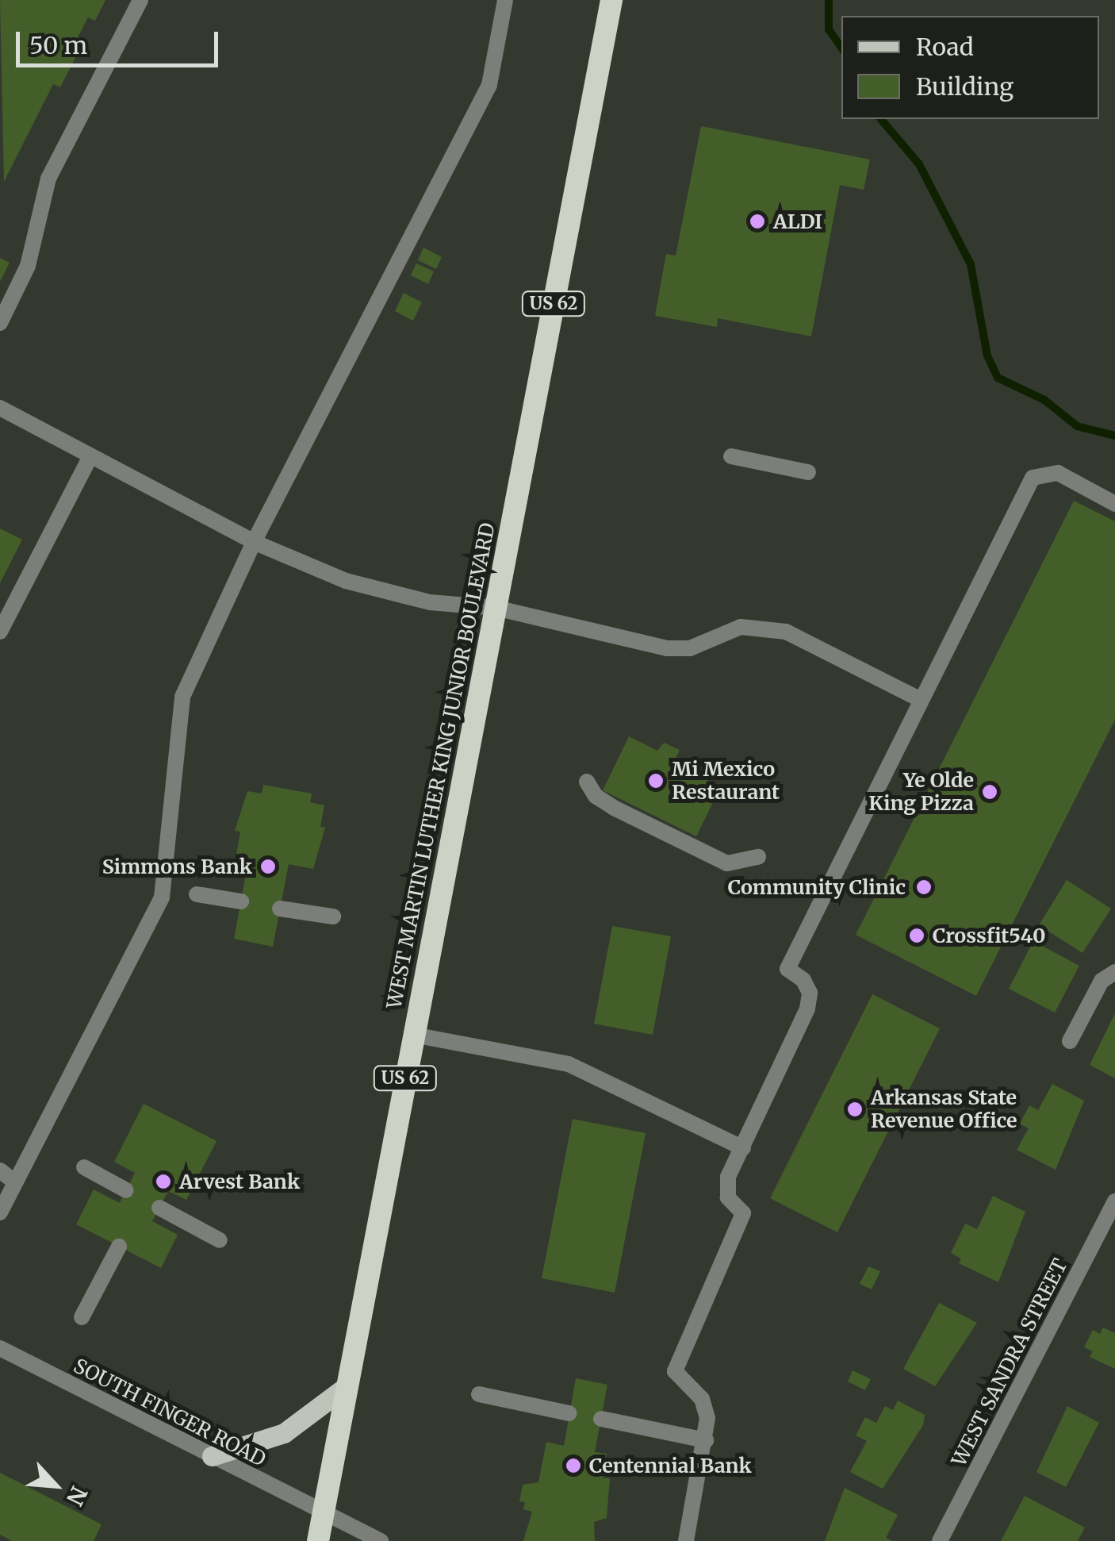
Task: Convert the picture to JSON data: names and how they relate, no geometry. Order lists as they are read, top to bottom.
{
  "streets": {
    "highway": ["US 62", "WEST MARTIN LUTHER KING JUNIOR BOULEVARD"],
    "street": ["WEST SANDRA STREET", "SOUTH FINGER ROAD"]
  },
  "crossings": [
    ["WEST MARTIN LUTHER KING JUNIOR BOULEVARD", "SOUTH FINGER ROAD"]
  ],
  "places": [
    "ALDI",
    "Mi Mexico Restaurant",
    "Ye Olde King Pizza",
    "Simmons Bank",
    "Community Clinic",
    "Crossfit540",
    "Arkansas State Revenue Office",
    "Arvest Bank",
    "Centennial Bank"
  ],
  "legend": ["Road", "Building"],
  "scale_bar": "50 m",
  "north": "bottom right"
}
